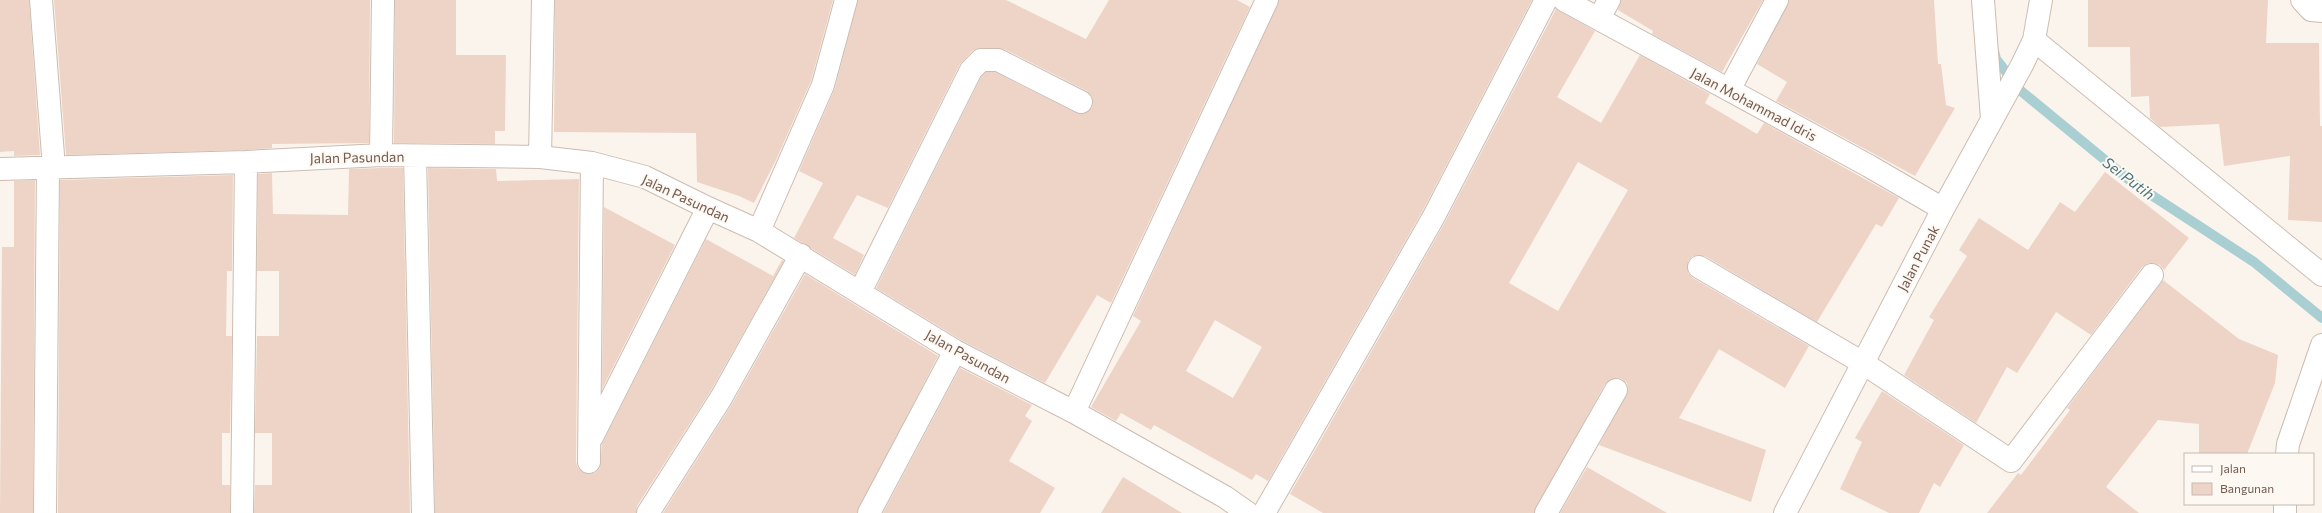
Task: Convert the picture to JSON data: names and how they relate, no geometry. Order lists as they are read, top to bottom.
{
  "streets": {
    "street": ["Jalan Mohammad Idris", "Jalan Pasundan", "Jalan Punak"]
  },
  "crossings": [
    ["Jalan Mohammad Idris", "Jalan Punak"]
  ],
  "water": ["Sei Putih"],
  "legend": ["Jalan", "Bangunan"]
}
